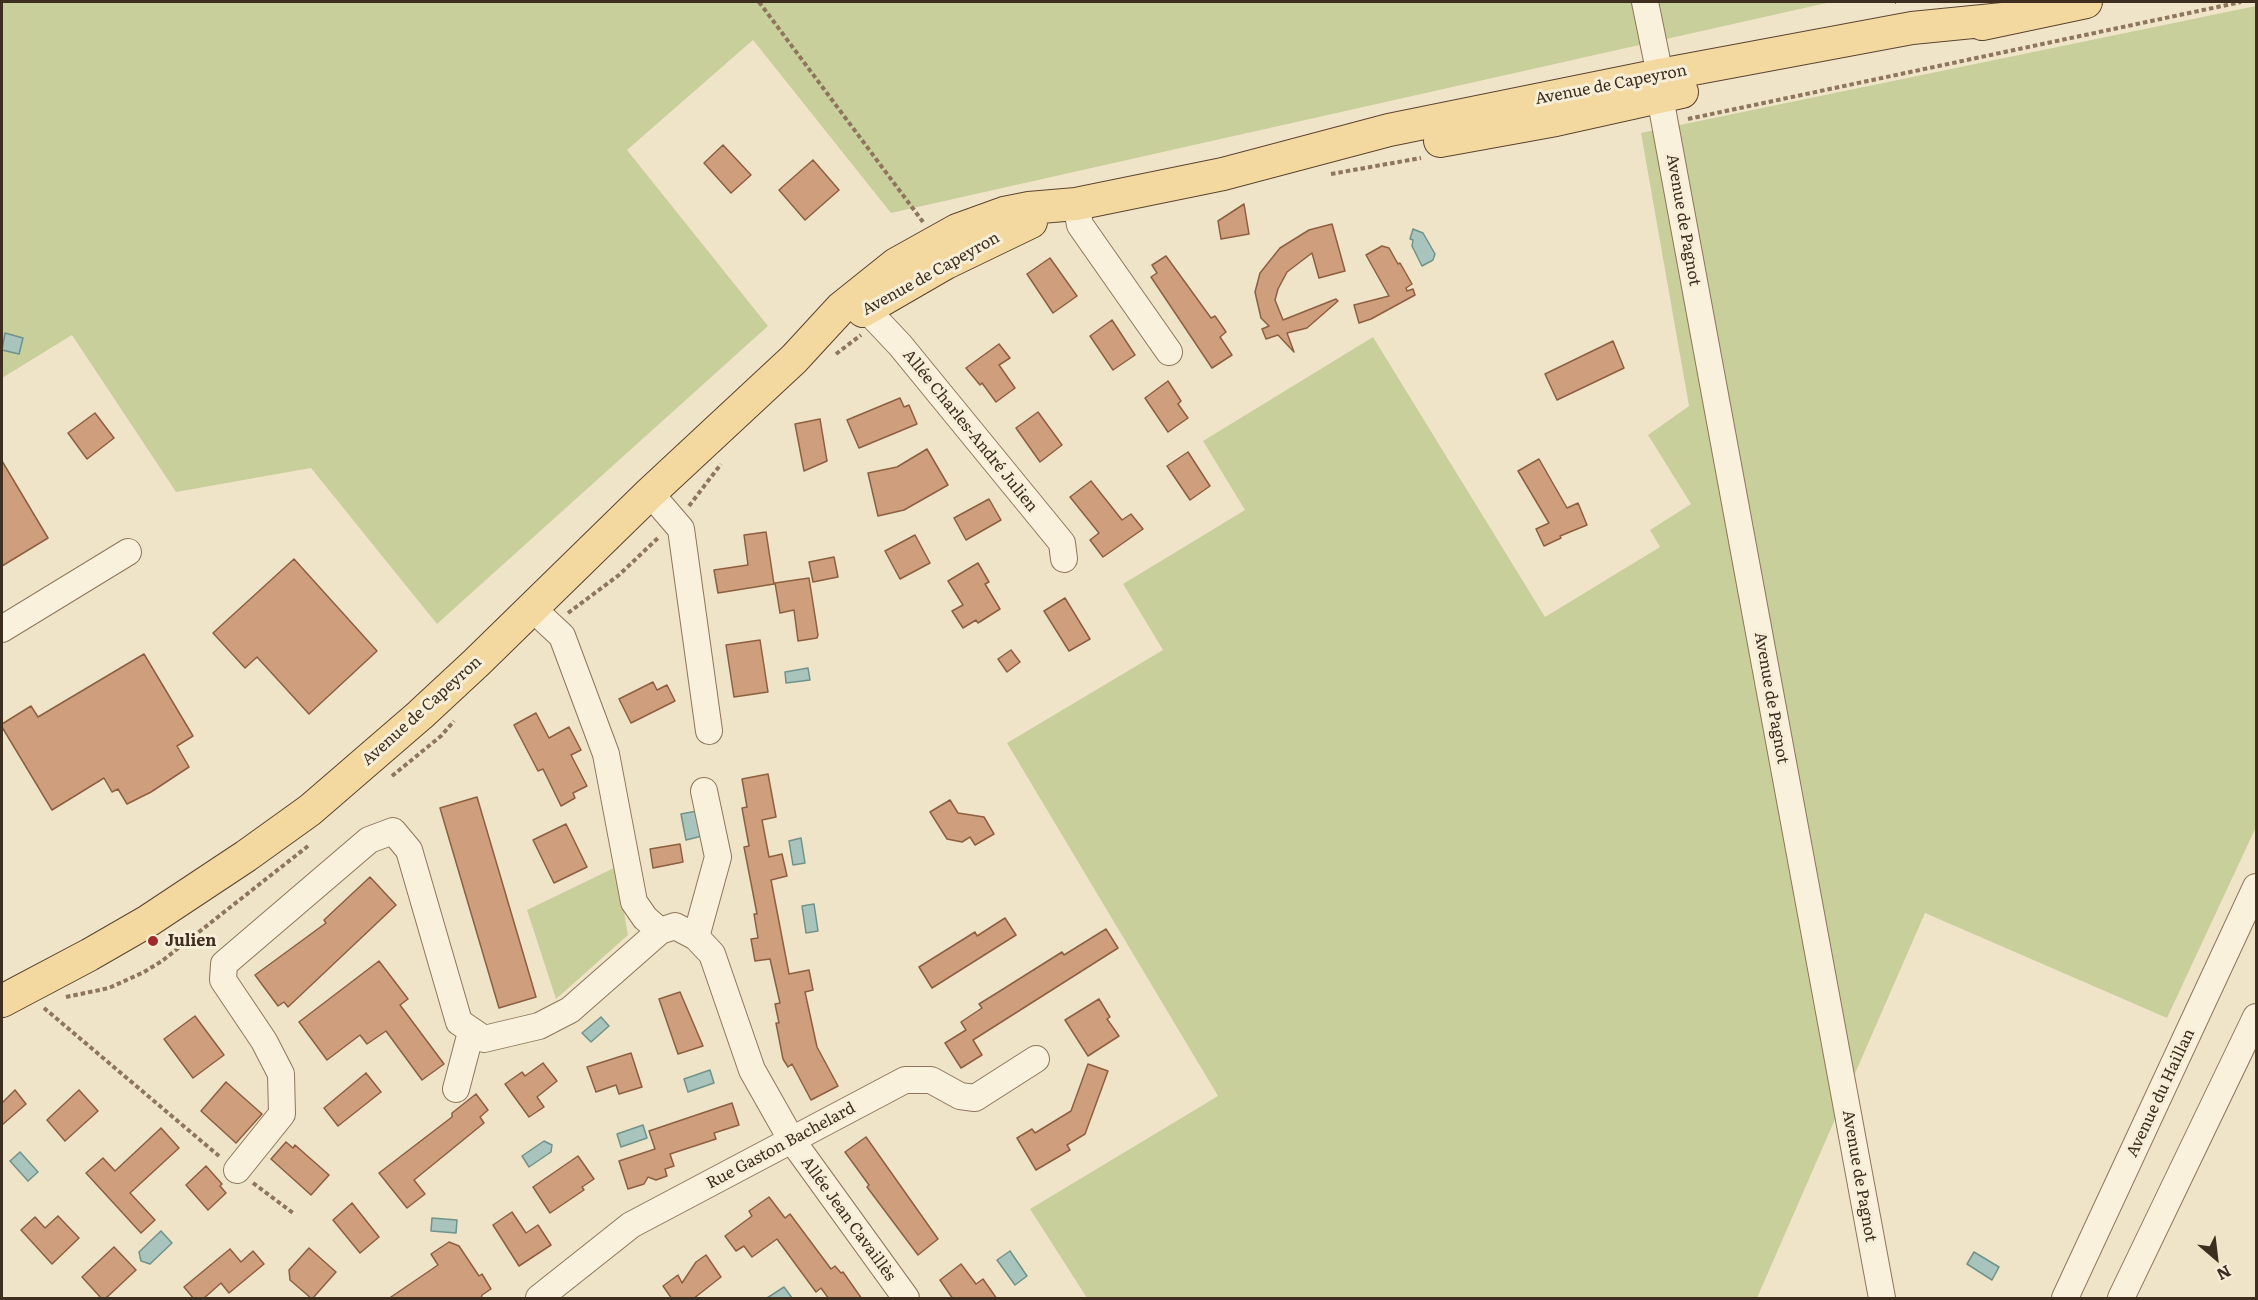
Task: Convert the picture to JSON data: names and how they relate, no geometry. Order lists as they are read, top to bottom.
{
  "streets": {
    "main road": ["Avenue de Capeyron"],
    "street": [
      "Avenue de Pagnot",
      "Allée Charles-André Julien",
      "Avenue du Haillan",
      "Rue Gaston Bachelard",
      "Allée Jean Cavaillès"
    ]
  },
  "crossings": [
    ["Avenue de Capeyron", "Avenue de Pagnot"],
    ["Avenue de Capeyron", "Allée Charles-André Julien"],
    ["Rue Gaston Bachelard", "Allée Jean Cavaillès"]
  ],
  "places": ["Julien"],
  "north": "bottom right"
}
